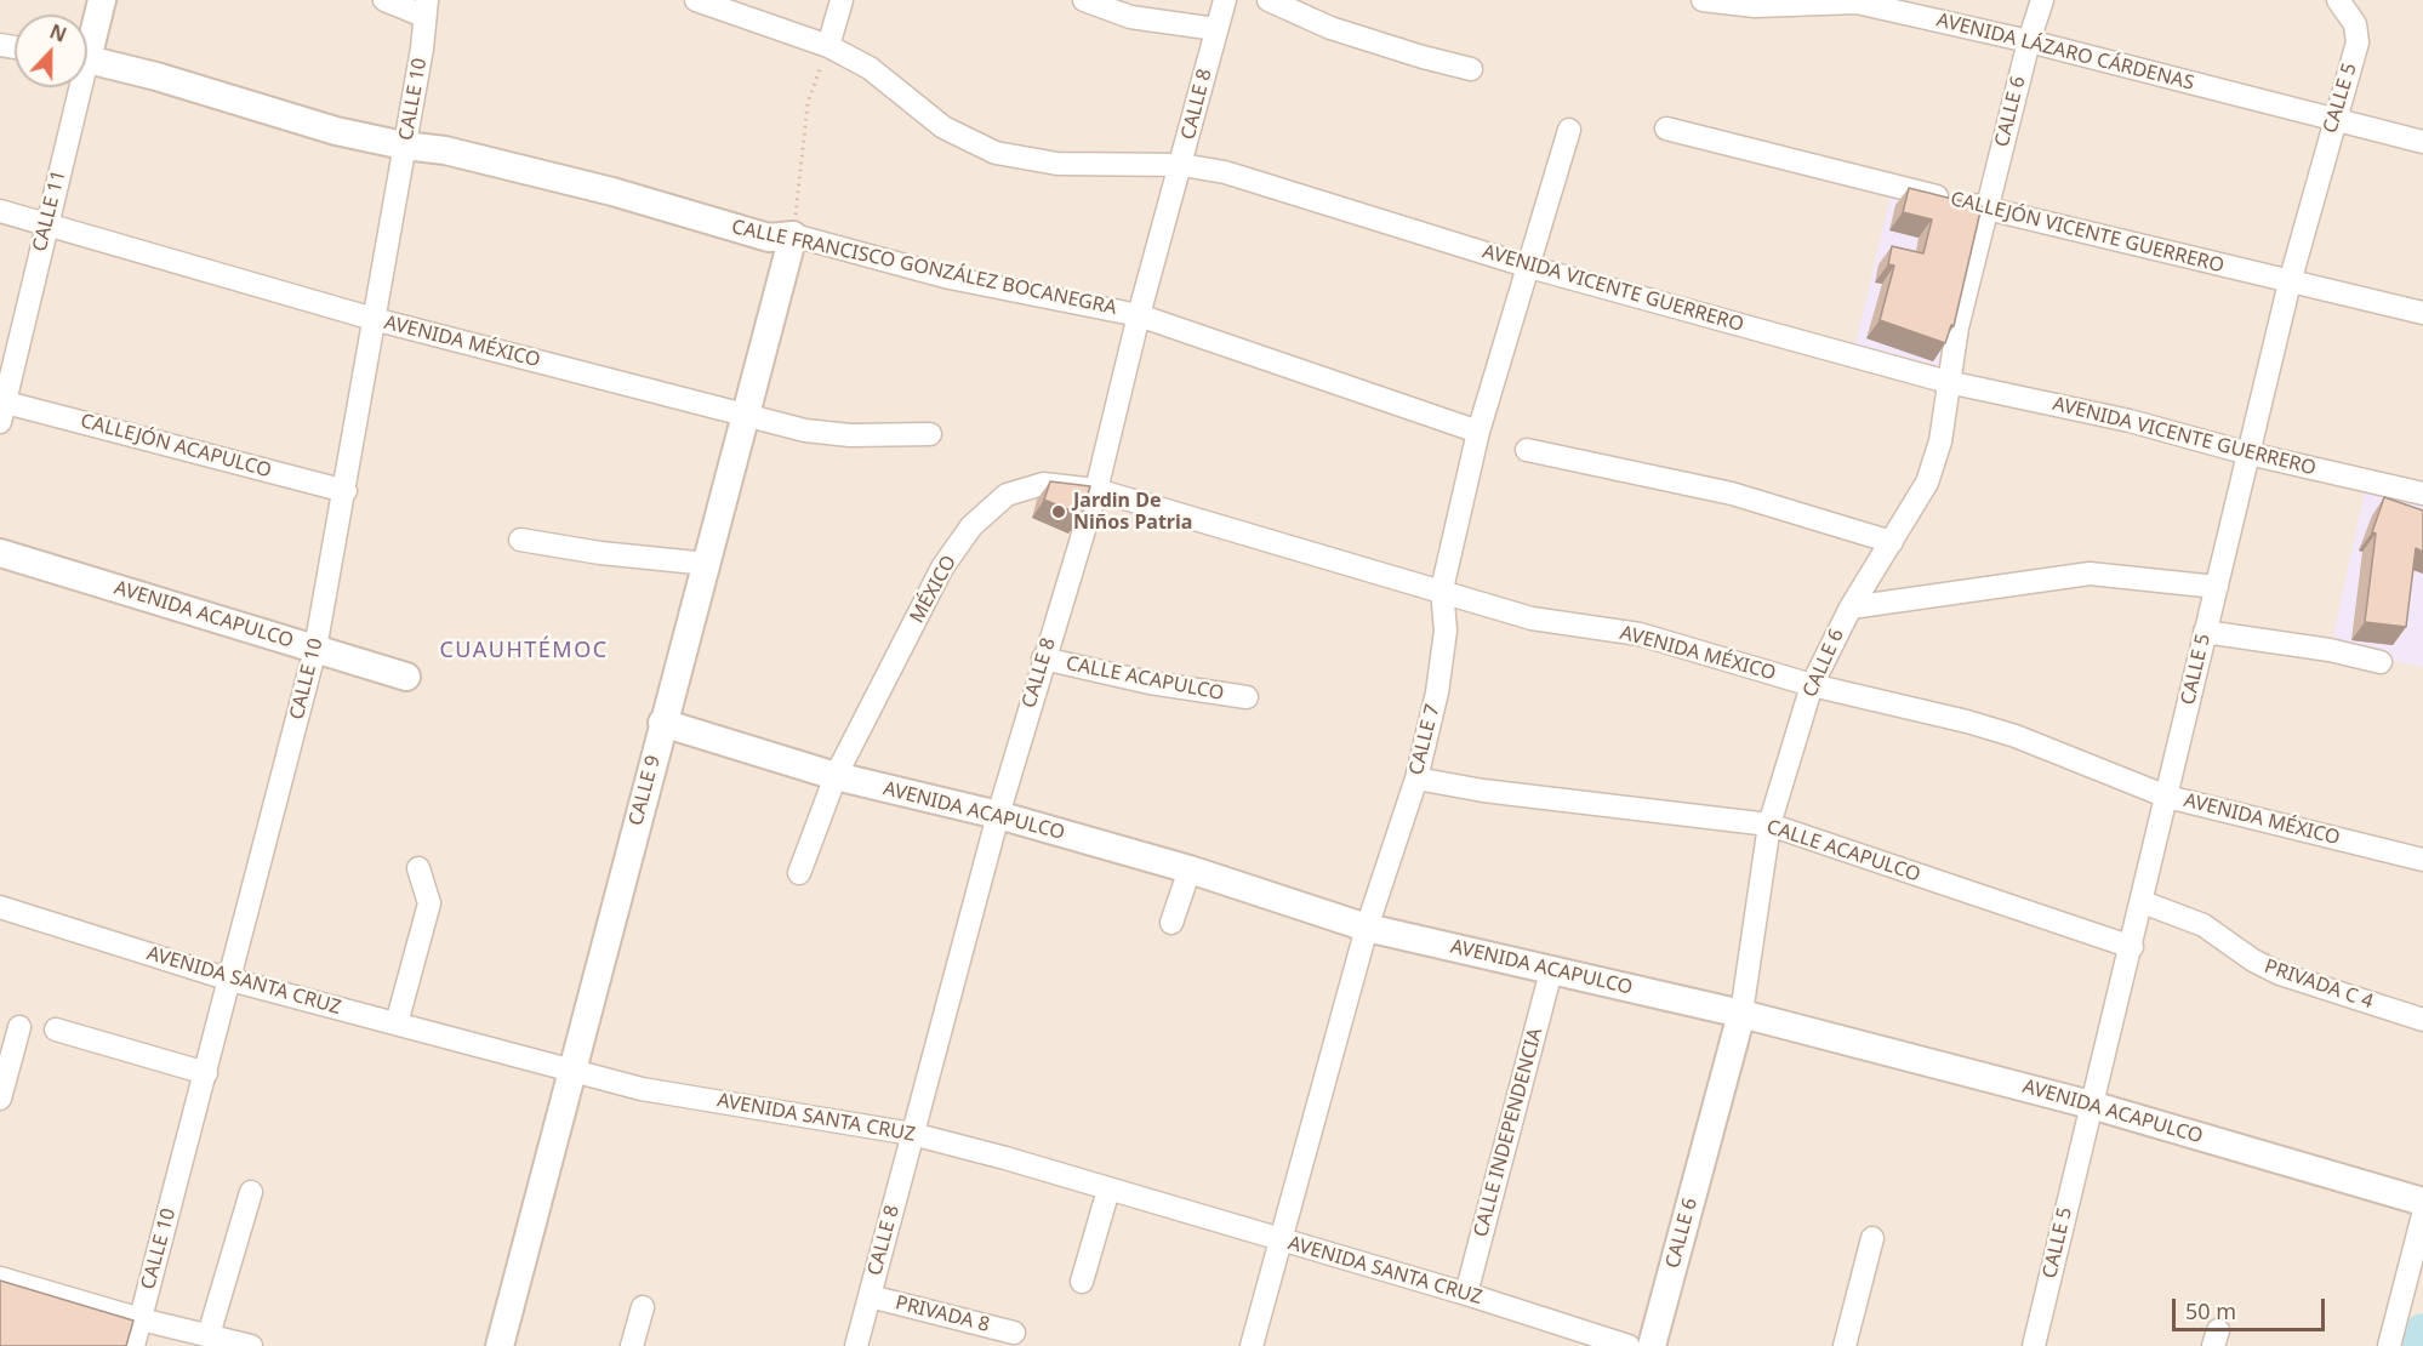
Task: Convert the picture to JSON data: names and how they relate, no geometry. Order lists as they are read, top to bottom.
{
  "streets": {
    "street": [
      "AVENIDA LÁZARO CÁRDENAS",
      "CALLE 5",
      "CALLE 10",
      "CALLE 8",
      "CALLE 6",
      "CALLE 11",
      "CALLEJÓN VICENTE GUERRERO",
      "CALLE FRANCISCO GONZÁLEZ BOCANEGRA",
      "AVENIDA VICENTE GUERRERO",
      "AVENIDA MÉXICO",
      "CALLEJÓN ACAPULCO",
      "MÉXICO",
      "AVENIDA ACAPULCO",
      "CALLE ACAPULCO",
      "CALLE 7",
      "CALLE 9",
      "AVENIDA SANTA CRUZ",
      "PRIVADA C 4",
      "CALLE INDEPENDENCIA",
      "PRIVADA 8"
    ]
  },
  "crossings": [
    ["AVENIDA LÁZARO CÁRDENAS", "CALLE 5"],
    ["AVENIDA LÁZARO CÁRDENAS", "CALLE 6"],
    ["CALLE 5", "CALLEJÓN VICENTE GUERRERO"],
    ["CALLE 5", "AVENIDA VICENTE GUERRERO"],
    ["CALLE 5", "AVENIDA MÉXICO"],
    ["CALLE 5", "AVENIDA ACAPULCO"],
    ["CALLE 5", "CALLE ACAPULCO"],
    ["CALLE 5", "PRIVADA C 4"],
    ["CALLE 10", "CALLE FRANCISCO GONZÁLEZ BOCANEGRA"],
    ["CALLE 10", "AVENIDA MÉXICO"],
    ["CALLE 10", "CALLEJÓN ACAPULCO"],
    ["CALLE 10", "AVENIDA ACAPULCO"],
    ["CALLE 10", "AVENIDA SANTA CRUZ"],
    ["CALLE 8", "CALLE FRANCISCO GONZÁLEZ BOCANEGRA"],
    ["CALLE 8", "AVENIDA VICENTE GUERRERO"],
    ["CALLE 8", "AVENIDA MÉXICO"],
    ["CALLE 8", "MÉXICO"],
    ["CALLE 8", "AVENIDA ACAPULCO"],
    ["CALLE 8", "CALLE ACAPULCO"],
    ["CALLE 8", "AVENIDA SANTA CRUZ"],
    ["CALLE 8", "PRIVADA 8"],
    ["CALLE 6", "CALLEJÓN VICENTE GUERRERO"],
    ["CALLE 6", "AVENIDA VICENTE GUERRERO"],
    ["CALLE 6", "AVENIDA MÉXICO"],
    ["CALLE 6", "AVENIDA ACAPULCO"],
    ["CALLE 6", "CALLE ACAPULCO"],
    ["CALLE 11", "AVENIDA MÉXICO"],
    ["CALLE 11", "CALLEJÓN ACAPULCO"],
    ["CALLE FRANCISCO GONZÁLEZ BOCANEGRA", "CALLE 7"],
    ["CALLE FRANCISCO GONZÁLEZ BOCANEGRA", "CALLE 9"],
    ["AVENIDA VICENTE GUERRERO", "CALLE 7"],
    ["AVENIDA MÉXICO", "MÉXICO"],
    ["AVENIDA MÉXICO", "CALLE 7"],
    ["AVENIDA MÉXICO", "CALLE 9"],
    ["MÉXICO", "AVENIDA ACAPULCO"],
    ["AVENIDA ACAPULCO", "CALLE 7"],
    ["AVENIDA ACAPULCO", "CALLE 9"],
    ["AVENIDA ACAPULCO", "CALLE INDEPENDENCIA"],
    ["CALLE ACAPULCO", "CALLE 7"],
    ["CALLE 7", "AVENIDA SANTA CRUZ"],
    ["CALLE 9", "AVENIDA SANTA CRUZ"],
    ["AVENIDA SANTA CRUZ", "CALLE INDEPENDENCIA"]
  ],
  "districts": ["CUAUHTÉMOC"],
  "places": ["Jardin De Niños Patria"],
  "scale_bar": "50 m",
  "north": "top"
}
